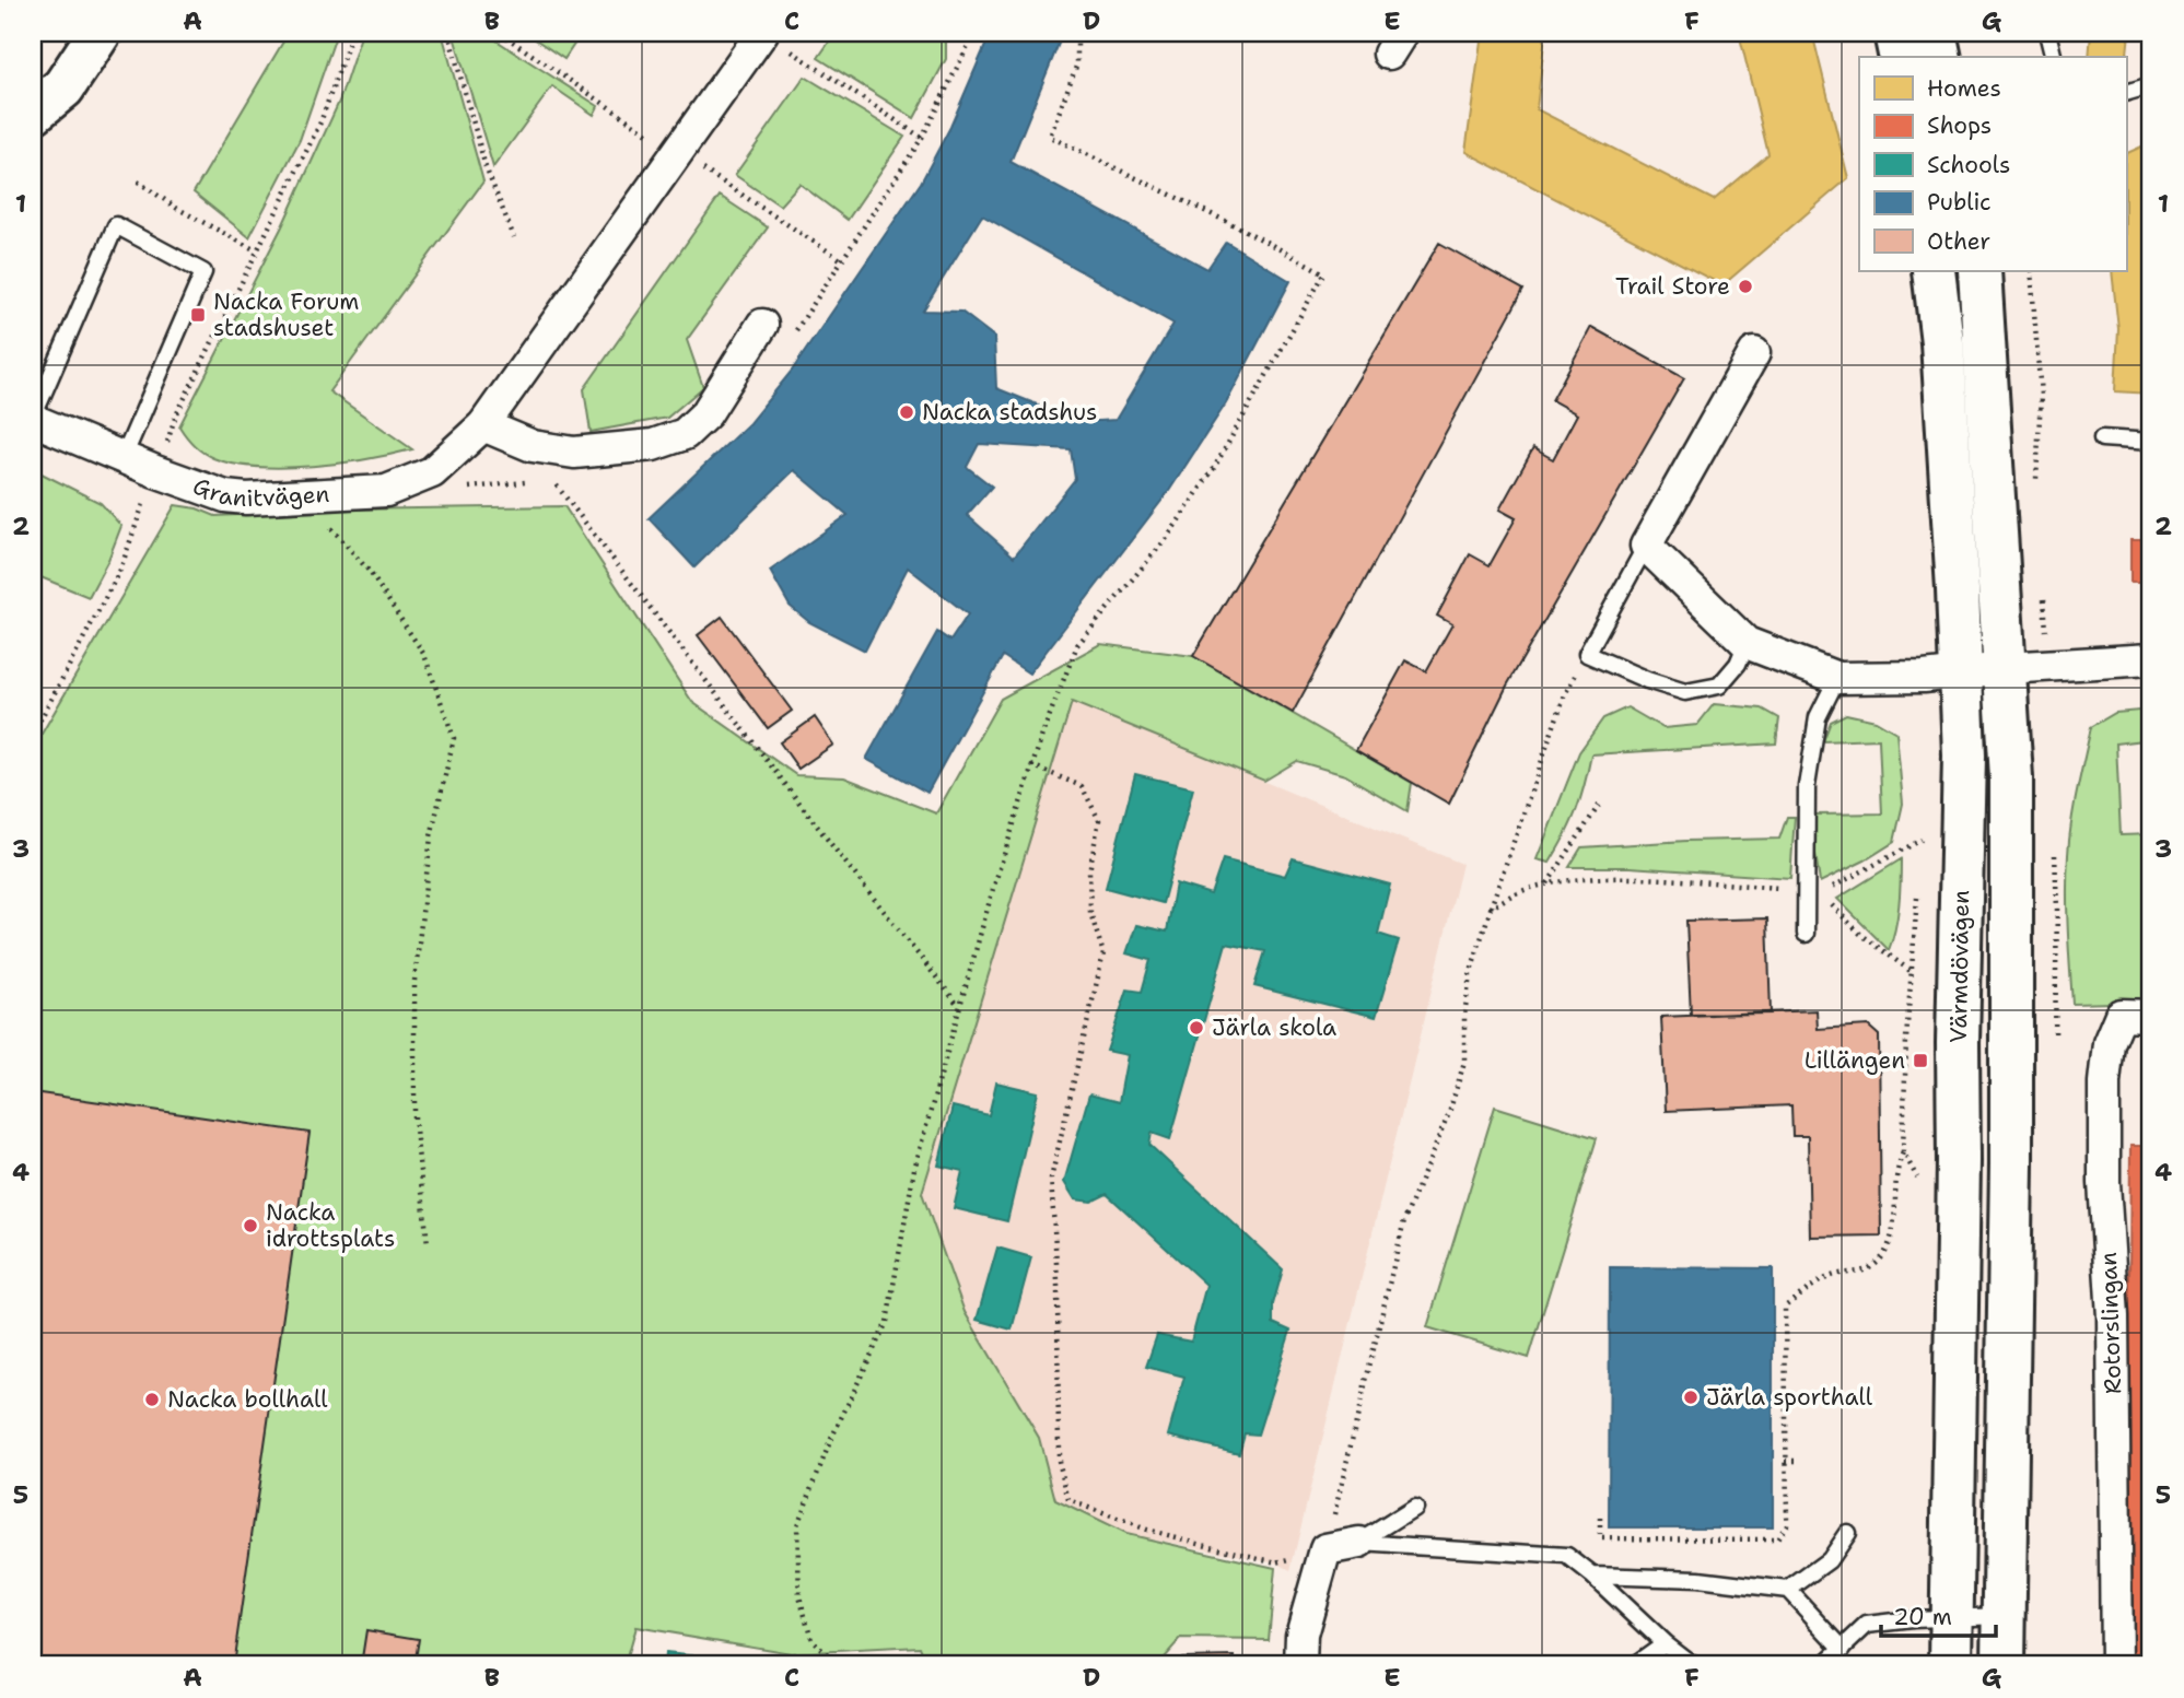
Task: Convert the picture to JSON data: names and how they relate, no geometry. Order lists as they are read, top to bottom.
{
  "streets": {
    "main road": ["Värmdövägen"],
    "street": ["Granitvägen", "Rotorslingan"]
  },
  "places": {
    "other": [
      "Trail Store",
      "Nacka stadshus",
      "Järla skola",
      "Nacka idrottsplats",
      "Järla sporthall",
      "Nacka bollhall"
    ],
    "transit": ["Nacka Forum stadshuset", "Lillängen"]
  },
  "legend": [
    "Homes",
    "Shops",
    "Schools",
    "Public",
    "Other"
  ],
  "scale_bar": "20 m",
  "grid": {
    "columns": [
      "A",
      "B",
      "C",
      "D",
      "E",
      "F",
      "G"
    ],
    "rows": [
      "1",
      "2",
      "3",
      "4",
      "5"
    ]
  }
}
